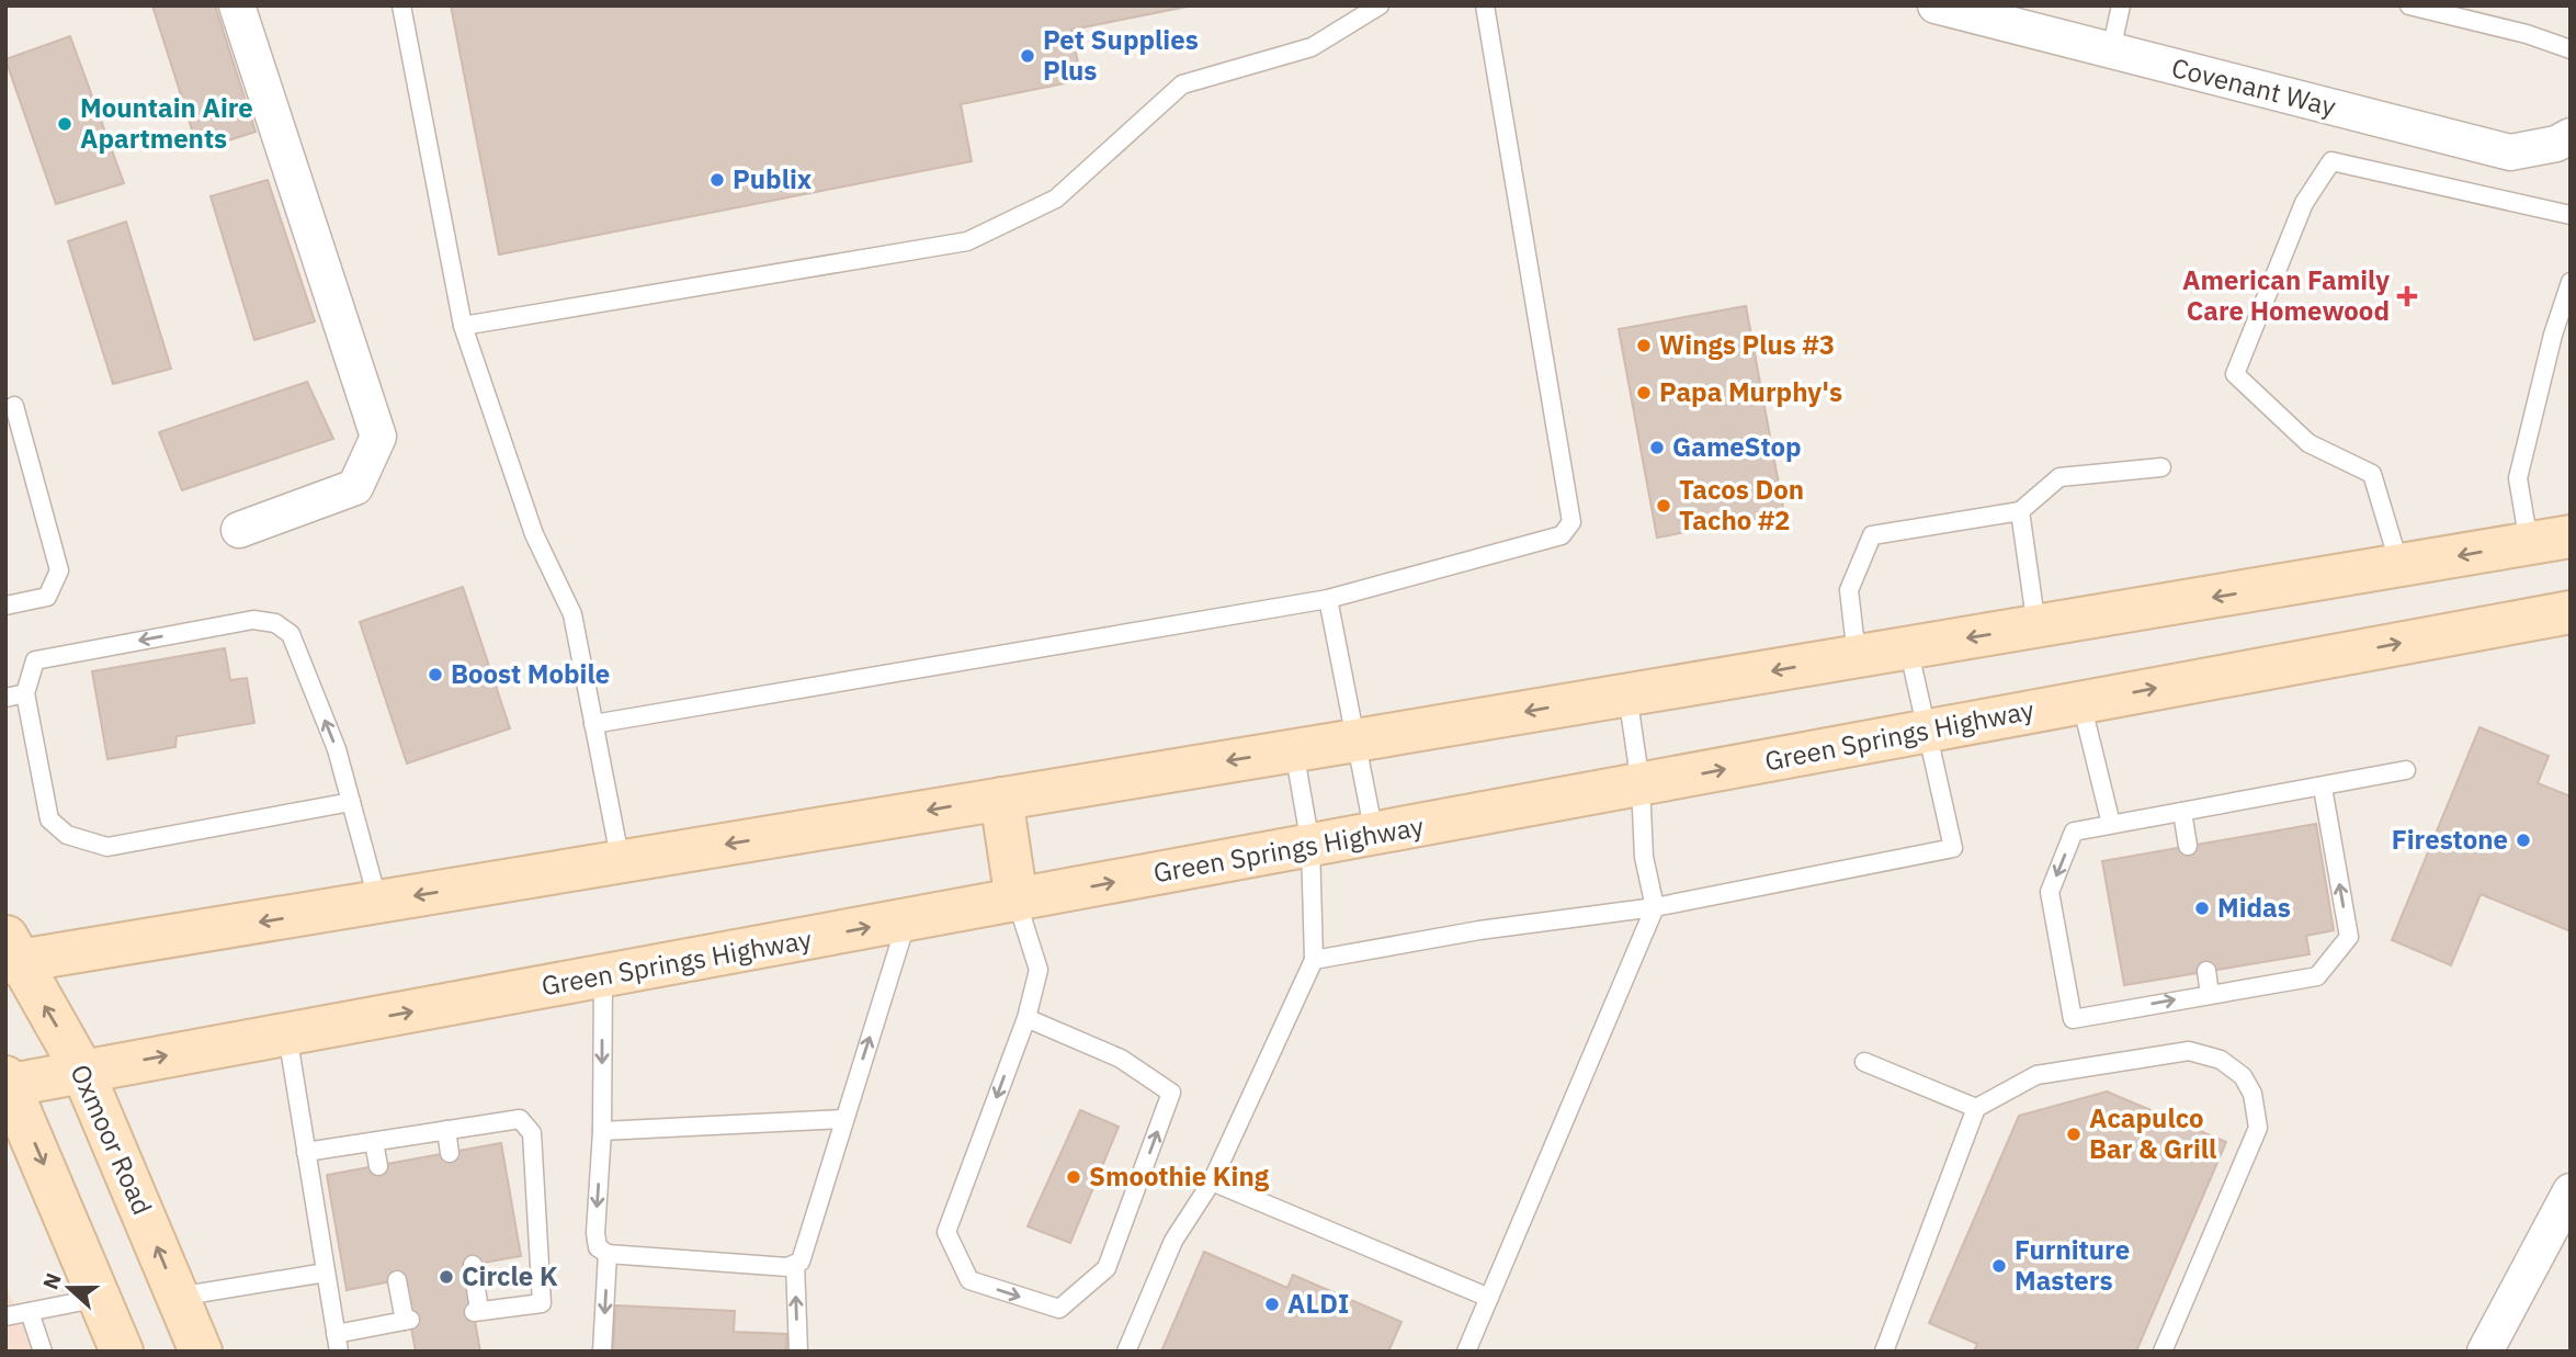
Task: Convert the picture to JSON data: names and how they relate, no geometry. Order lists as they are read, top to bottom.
{
  "streets": {
    "main road": ["Green Springs Highway", "Oxmoor Road"],
    "street": ["Covenant Way"]
  },
  "crossings": [
    ["Green Springs Highway", "Oxmoor Road"]
  ],
  "places": {
    "other": [
      "Pet Supplies Plus",
      "Mountain Aire Apartments",
      "Publix",
      "Wings Plus #3",
      "Papa Murphy's",
      "GameStop",
      "Tacos Don Tacho #2",
      "Boost Mobile",
      "Firestone",
      "Midas",
      "Acapulco Bar & Grill",
      "Smoothie King",
      "Furniture Masters",
      "Circle K",
      "ALDI"
    ],
    "health": ["American Family Care Homewood"]
  },
  "north": "left"
}
